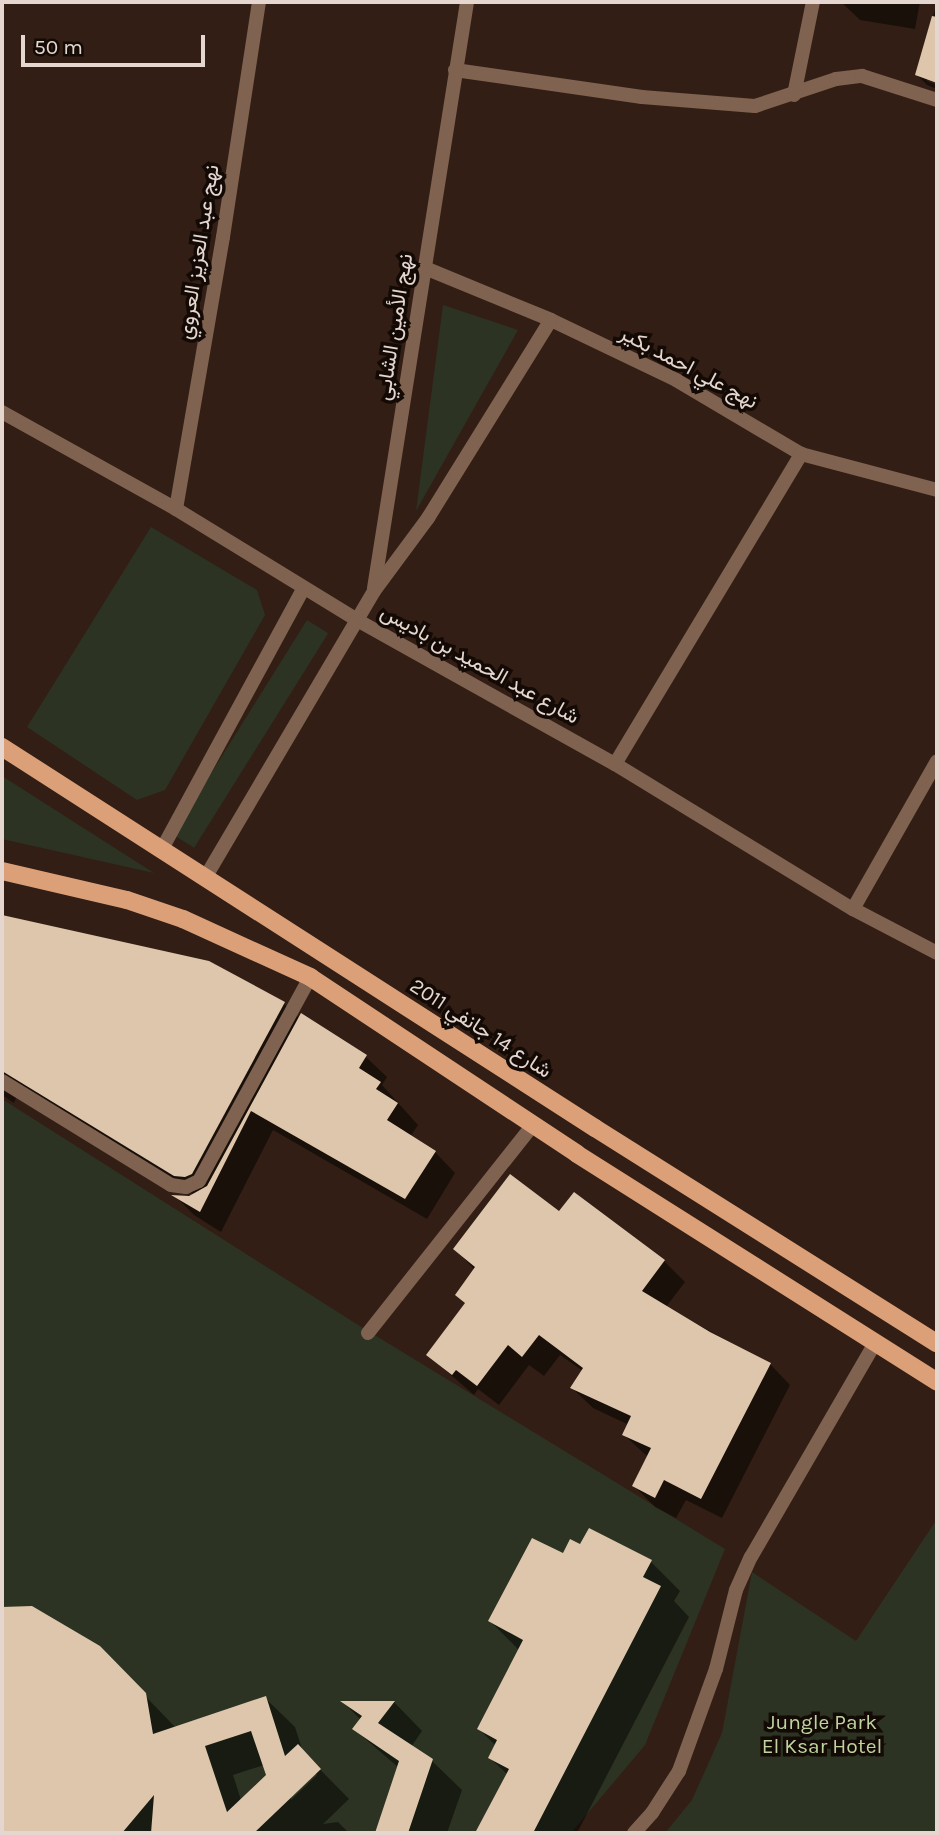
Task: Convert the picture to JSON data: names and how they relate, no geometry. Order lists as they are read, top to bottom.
{
  "streets": {
    "main road": ["شارع 14 جانفي 2011"],
    "street": [
      "نهج عبد العزيز العروي",
      "نهج الأمين الشابي",
      "نهج علي احمد بكير",
      "شارع عبد الحميد بن باديس"
    ]
  },
  "crossings": [
    ["نهج عبد العزيز العروي", "شارع عبد الحميد بن باديس"],
    ["نهج الأمين الشابي", "نهج علي احمد بكير"]
  ],
  "parks": ["Jungle Park El Ksar Hotel"],
  "scale_bar": "50 m"
}
